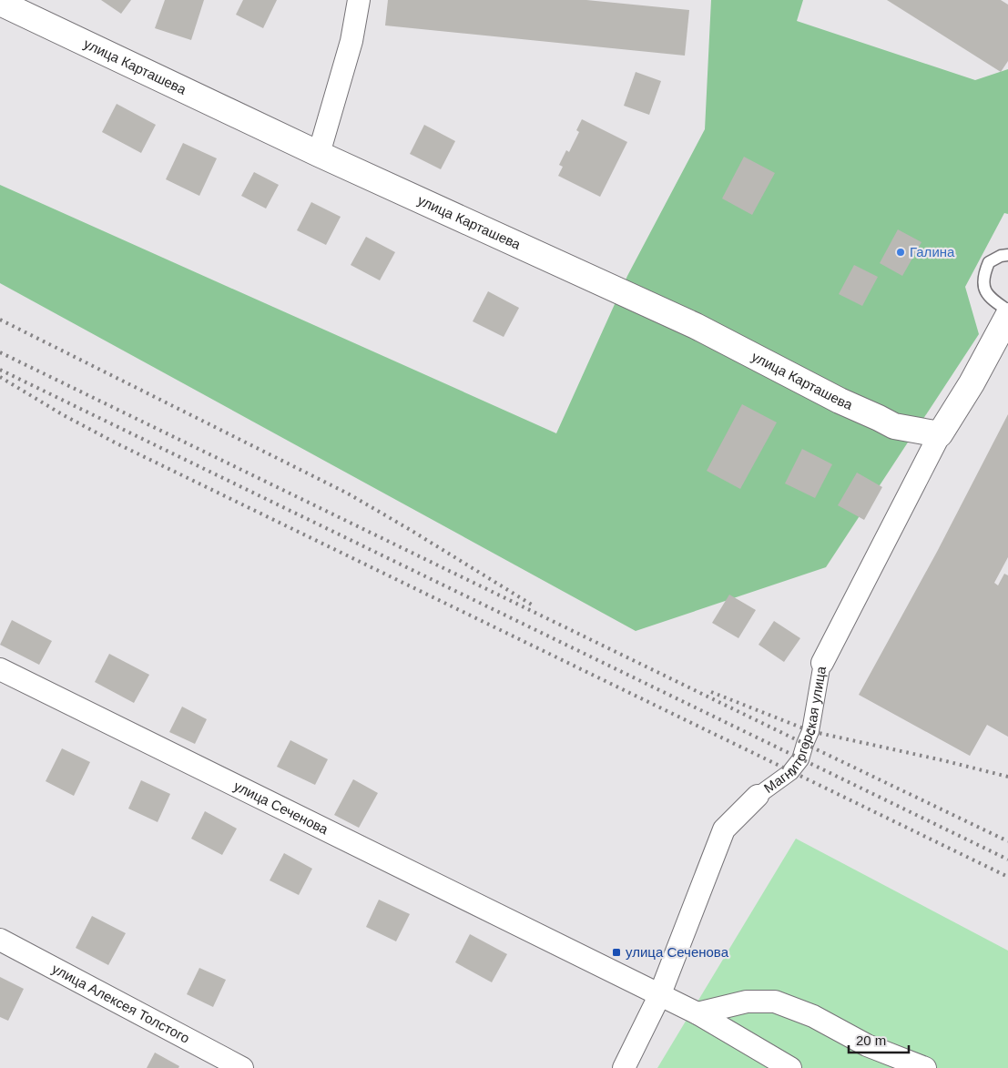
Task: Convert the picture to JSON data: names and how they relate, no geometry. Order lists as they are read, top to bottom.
{
  "streets": {
    "main road": ["улица Карташева", "Магнитогорская улица"],
    "street": ["улица Сеченова", "улица Алексея Толстого"]
  },
  "crossings": [
    ["улица Карташева", "Магнитогорская улица"],
    ["Магнитогорская улица", "улица Сеченова"]
  ],
  "places": {
    "other": ["Галина"],
    "transit": ["улица Сеченова"]
  },
  "scale_bar": "20 m"
}
